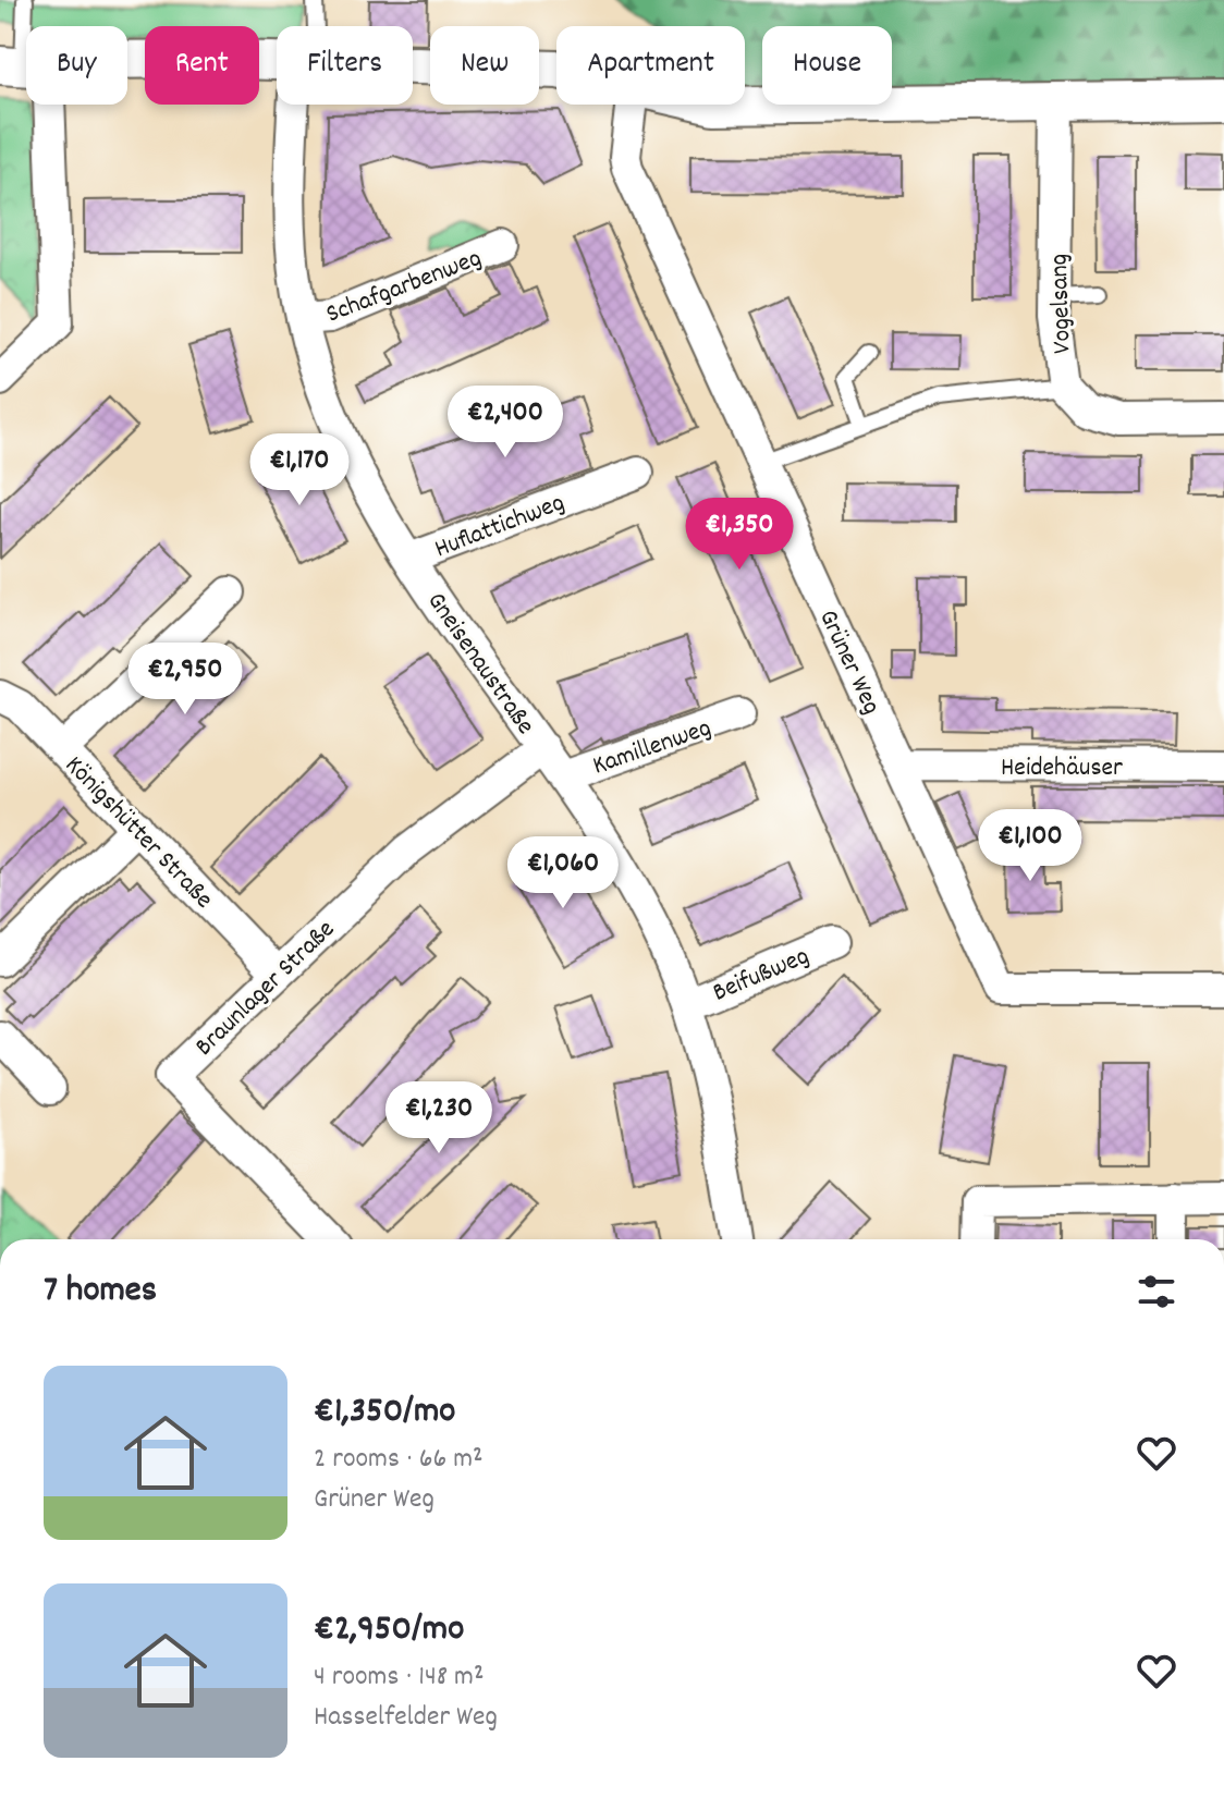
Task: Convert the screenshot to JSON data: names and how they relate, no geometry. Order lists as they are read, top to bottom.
{
  "streets": {
    "street": [
      "Schafgarbenweg",
      "Vogelsang",
      "Huflattichweg",
      "Grüner Weg",
      "Gneisenaustraße",
      "Kamillenweg",
      "Heidehäuser",
      "Königshütter Straße",
      "Beifußweg",
      "Braunlager Straße"
    ]
  },
  "crossings": [
    ["Schafgarbenweg", "Gneisenaustraße"],
    ["Huflattichweg", "Gneisenaustraße"],
    ["Grüner Weg", "Heidehäuser"],
    ["Gneisenaustraße", "Kamillenweg"],
    ["Gneisenaustraße", "Beifußweg"],
    ["Gneisenaustraße", "Braunlager Straße"],
    ["Königshütter Straße", "Braunlager Straße"]
  ],
  "page": {
    "chip": [
      "Buy",
      "Rent",
      "Filters",
      "New",
      "Apartment",
      "House"
    ],
    "price": [
      "€2,400",
      "€1,170",
      "€1,350",
      "€2,950",
      "€1,100",
      "€1,060",
      "€1,230"
    ],
    "heading": "7 homes",
    "list": [
      {
        "name": "€1,350/mo",
        "note": "2 rooms · 66 m² · Grüner Weg"
      },
      {
        "name": "€2,950/mo",
        "note": "4 rooms · 148 m² · Hasselfelder Weg"
      }
    ]
  }
}
